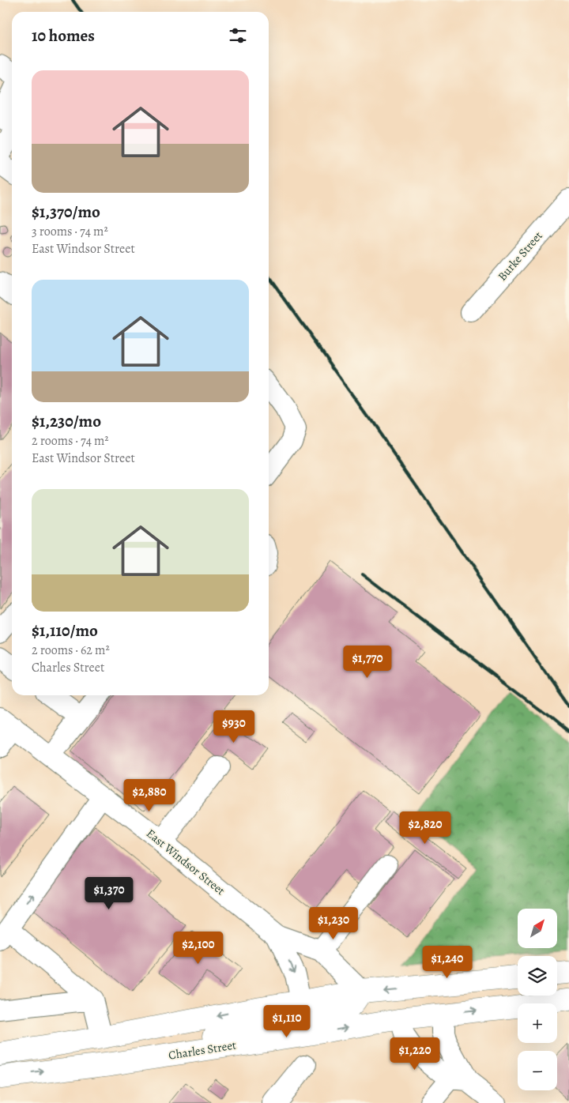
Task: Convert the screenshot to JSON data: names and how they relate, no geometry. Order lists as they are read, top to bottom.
{
  "streets": {
    "main road": ["Charles Street"],
    "street": ["Burke Street", "East Windsor Street"]
  },
  "north": "top right",
  "page": {
    "heading": "10 homes",
    "list": [
      {
        "name": "$1,370/mo",
        "note": "3 rooms · 74 m² · East Windsor Street"
      },
      {
        "name": "$1,230/mo",
        "note": "2 rooms · 74 m² · East Windsor Street"
      },
      {
        "name": "$1,110/mo",
        "note": "2 rooms · 62 m² · Charles Street"
      }
    ],
    "price": [
      "$1,770",
      "$930",
      "$2,880",
      "$2,820",
      "$1,370",
      "$1,230",
      "$2,100",
      "$1,240",
      "$1,110",
      "$1,220"
    ],
    "map_buttons": ["+", "−"]
  }
}
